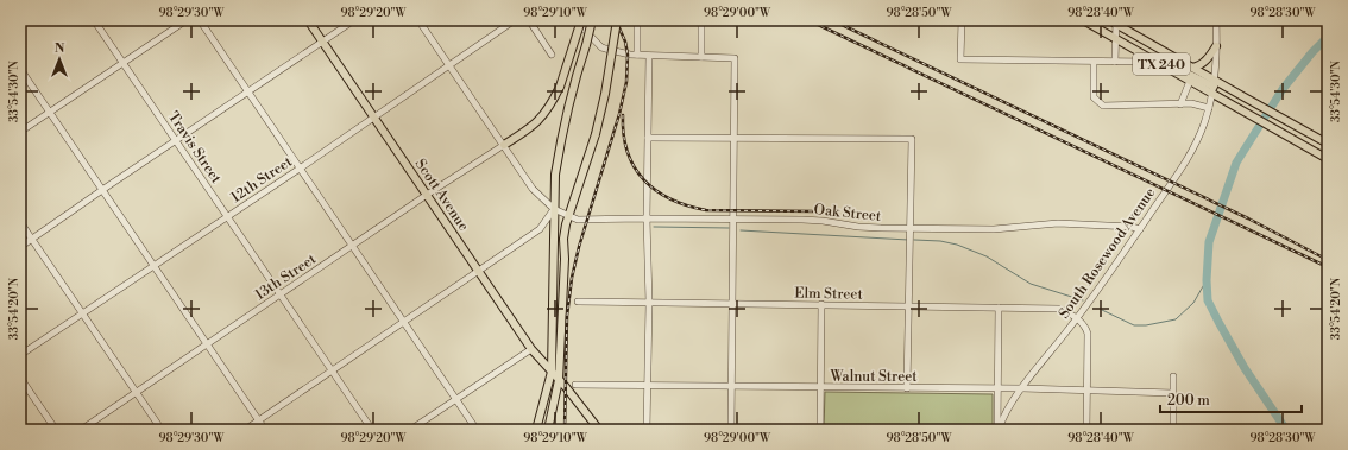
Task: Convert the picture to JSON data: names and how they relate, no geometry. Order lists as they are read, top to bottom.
{
  "streets": {
    "main road": ["TX 240", "Scott Avenue"],
    "street": [
      "Travis Street",
      "12th Street",
      "Oak Street",
      "South Rosewood Avenue",
      "13th Street",
      "Elm Street",
      "Walnut Street"
    ]
  },
  "crossings": [
    ["TX 240", "South Rosewood Avenue"],
    ["Travis Street", "12th Street"],
    ["Travis Street", "13th Street"],
    ["12th Street", "Scott Avenue"],
    ["12th Street", "Oak Street"],
    ["Scott Avenue", "13th Street"],
    ["Oak Street", "South Rosewood Avenue"],
    ["Oak Street", "13th Street"],
    ["South Rosewood Avenue", "Elm Street"],
    ["South Rosewood Avenue", "Walnut Street"]
  ],
  "scale_bar": "200 m",
  "north": "top",
  "coordinates": [
    "98°29'30\"W",
    "98°29'20\"W",
    "98°29'10\"W",
    "98°29'00\"W",
    "98°28'50\"W",
    "98°28'40\"W",
    "98°28'30\"W",
    "33°54'30\"N",
    "33°54'20\"N"
  ]
}
